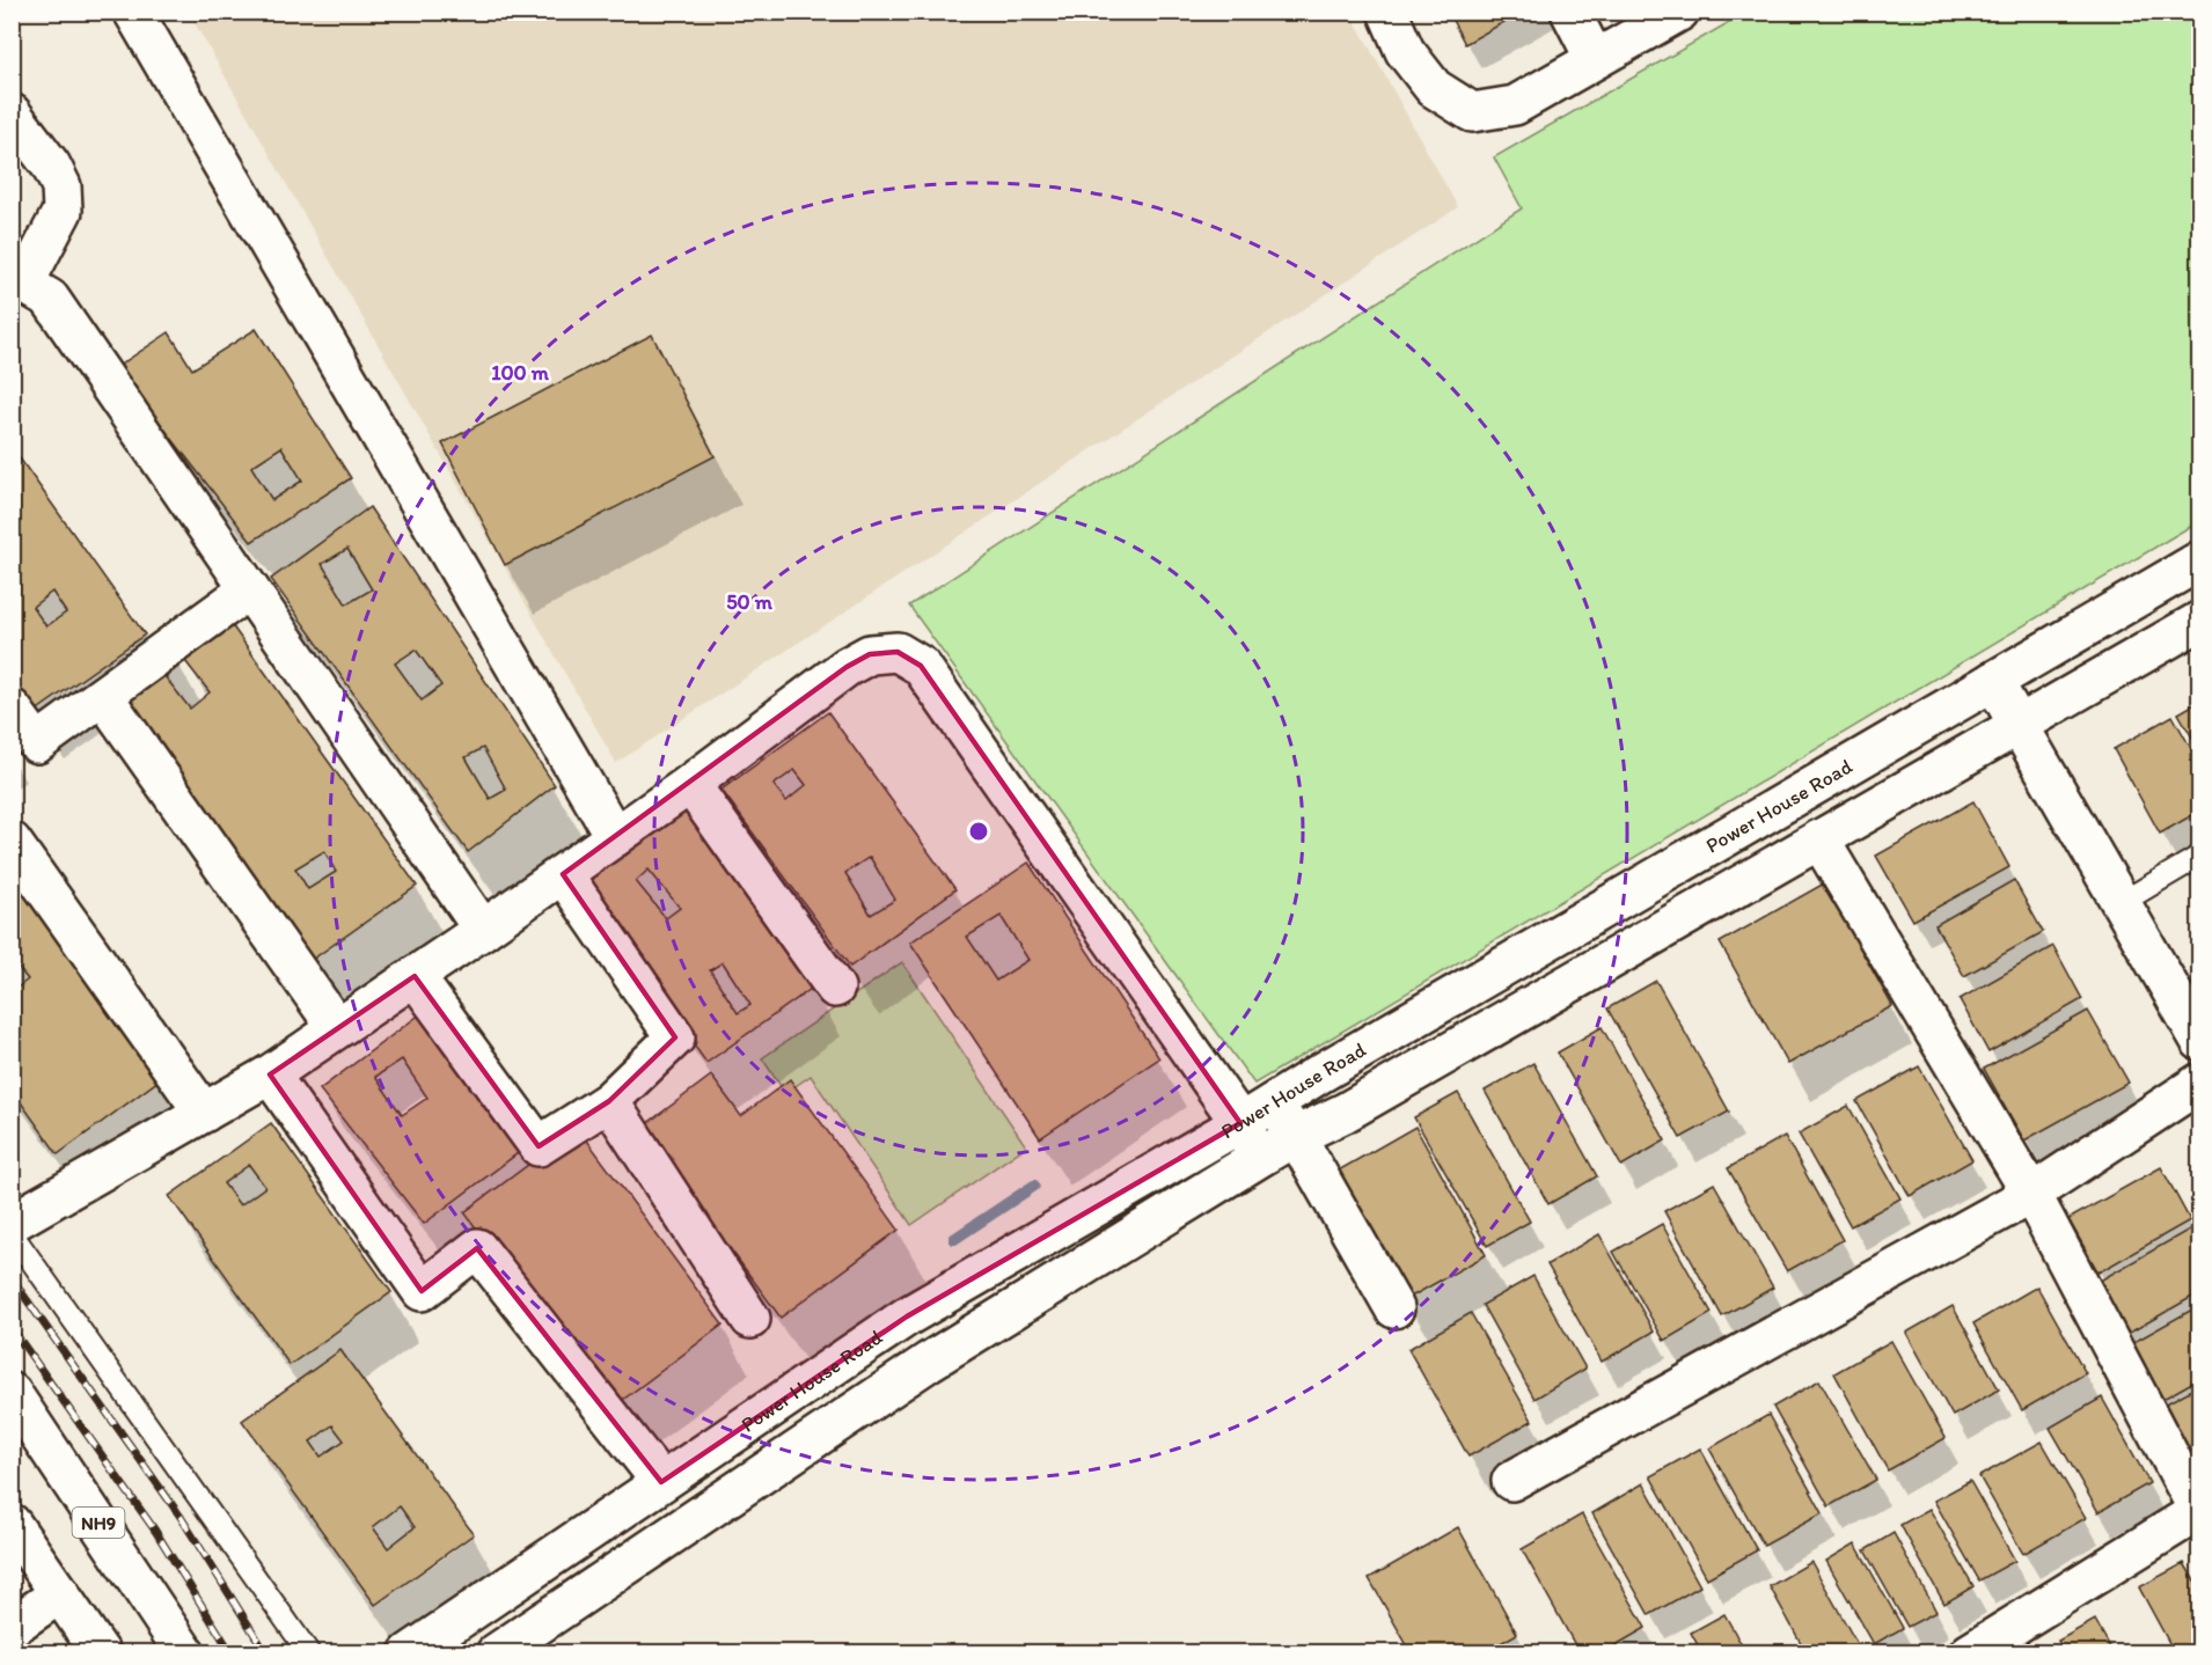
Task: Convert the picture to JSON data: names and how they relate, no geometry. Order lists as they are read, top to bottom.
{
  "streets": {
    "main road": ["Power House Road", "NH9"]
  },
  "rings": ["100 m", "50 m"]
}
